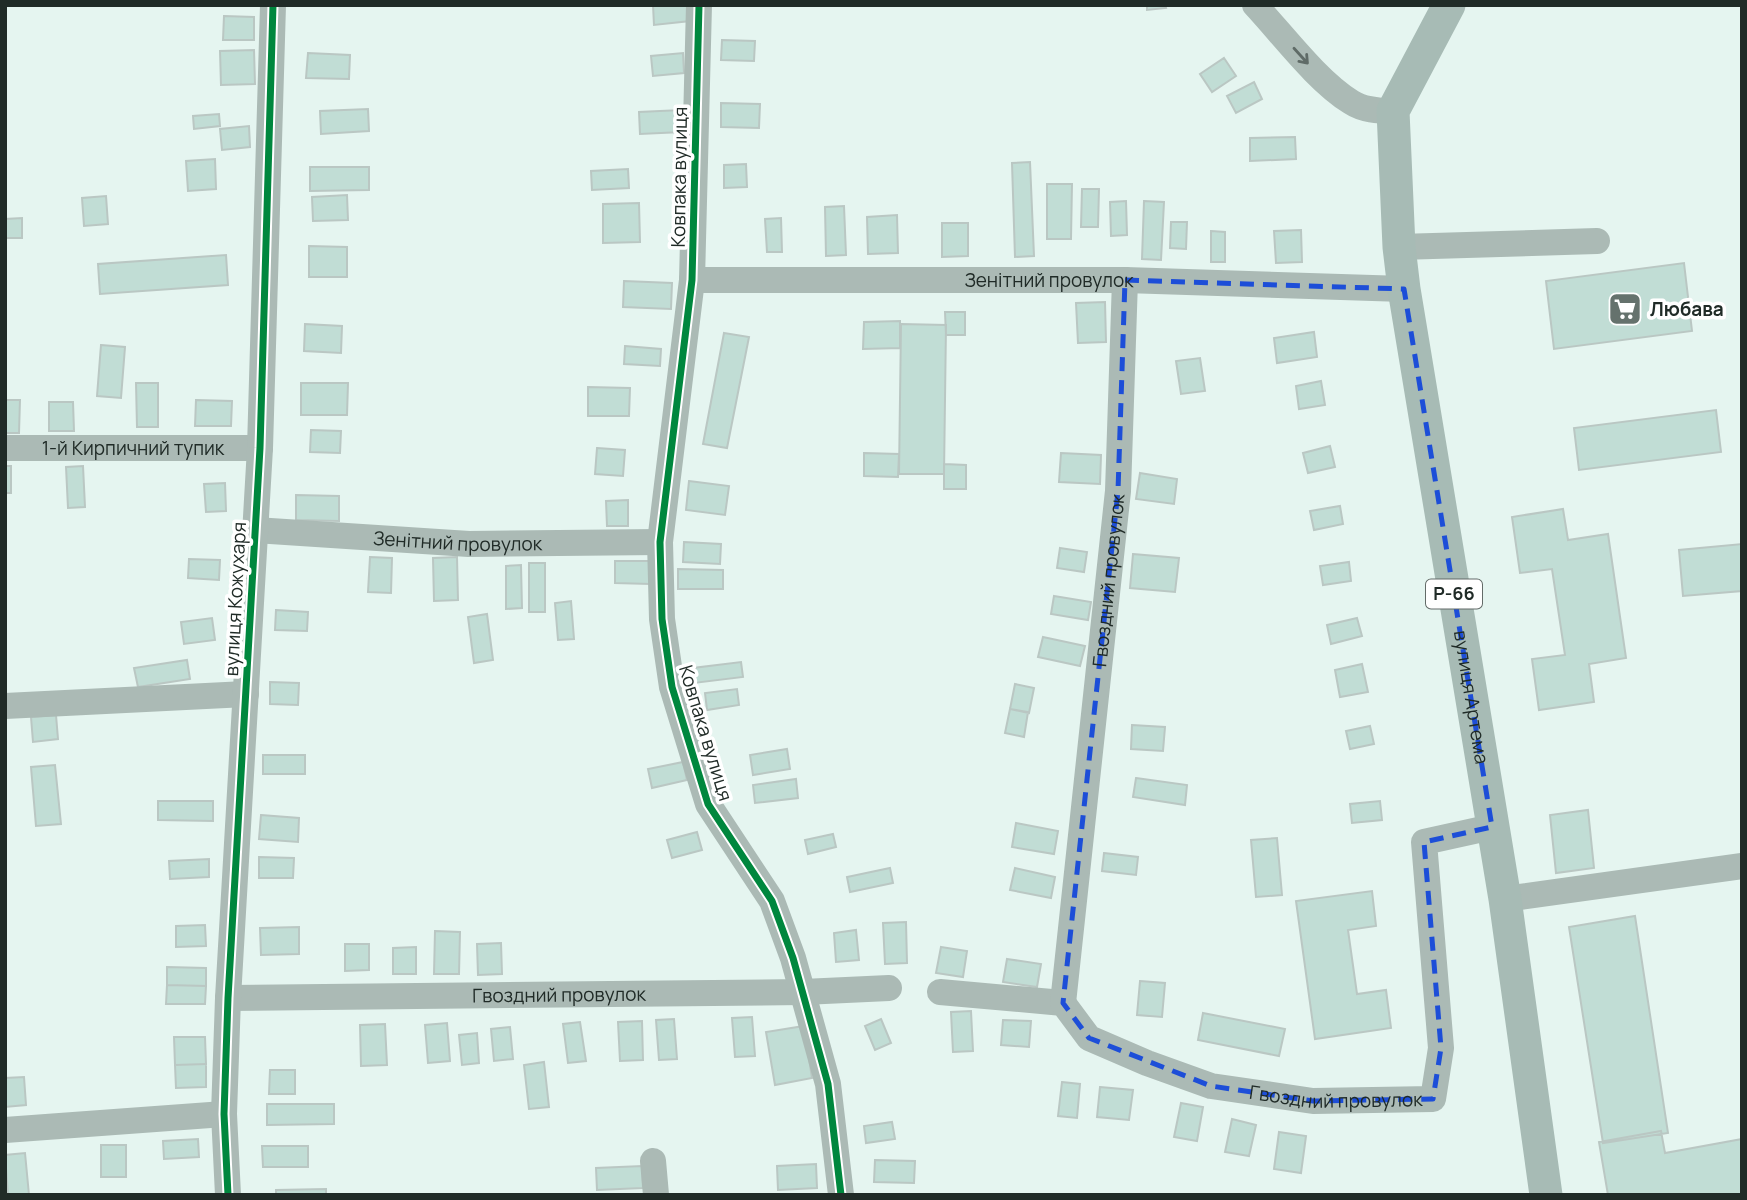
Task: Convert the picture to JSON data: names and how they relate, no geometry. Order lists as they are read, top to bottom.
{
  "streets": {
    "main road": ["Р-66", "вулиця Артема"],
    "street": [
      "Ковпака вулиця",
      "Зенітний провулок",
      "1-й Кирпичний тупик",
      "Гвоздний провулок",
      "вулиця Кожухаря"
    ]
  },
  "crossings": [
    ["Ковпака вулиця", "Зенітний провулок"],
    ["Ковпака вулиця", "Гвоздний провулок"],
    ["Зенітний провулок", "Гвоздний провулок"],
    ["Зенітний провулок", "вулиця Кожухаря"],
    ["Зенітний провулок", "вулиця Артема"],
    ["1-й Кирпичний тупик", "вулиця Кожухаря"],
    ["Гвоздний провулок", "вулиця Кожухаря"],
    ["Гвоздний провулок", "вулиця Артема"]
  ],
  "places": {
    "supermarket": ["Любава"]
  }
}
